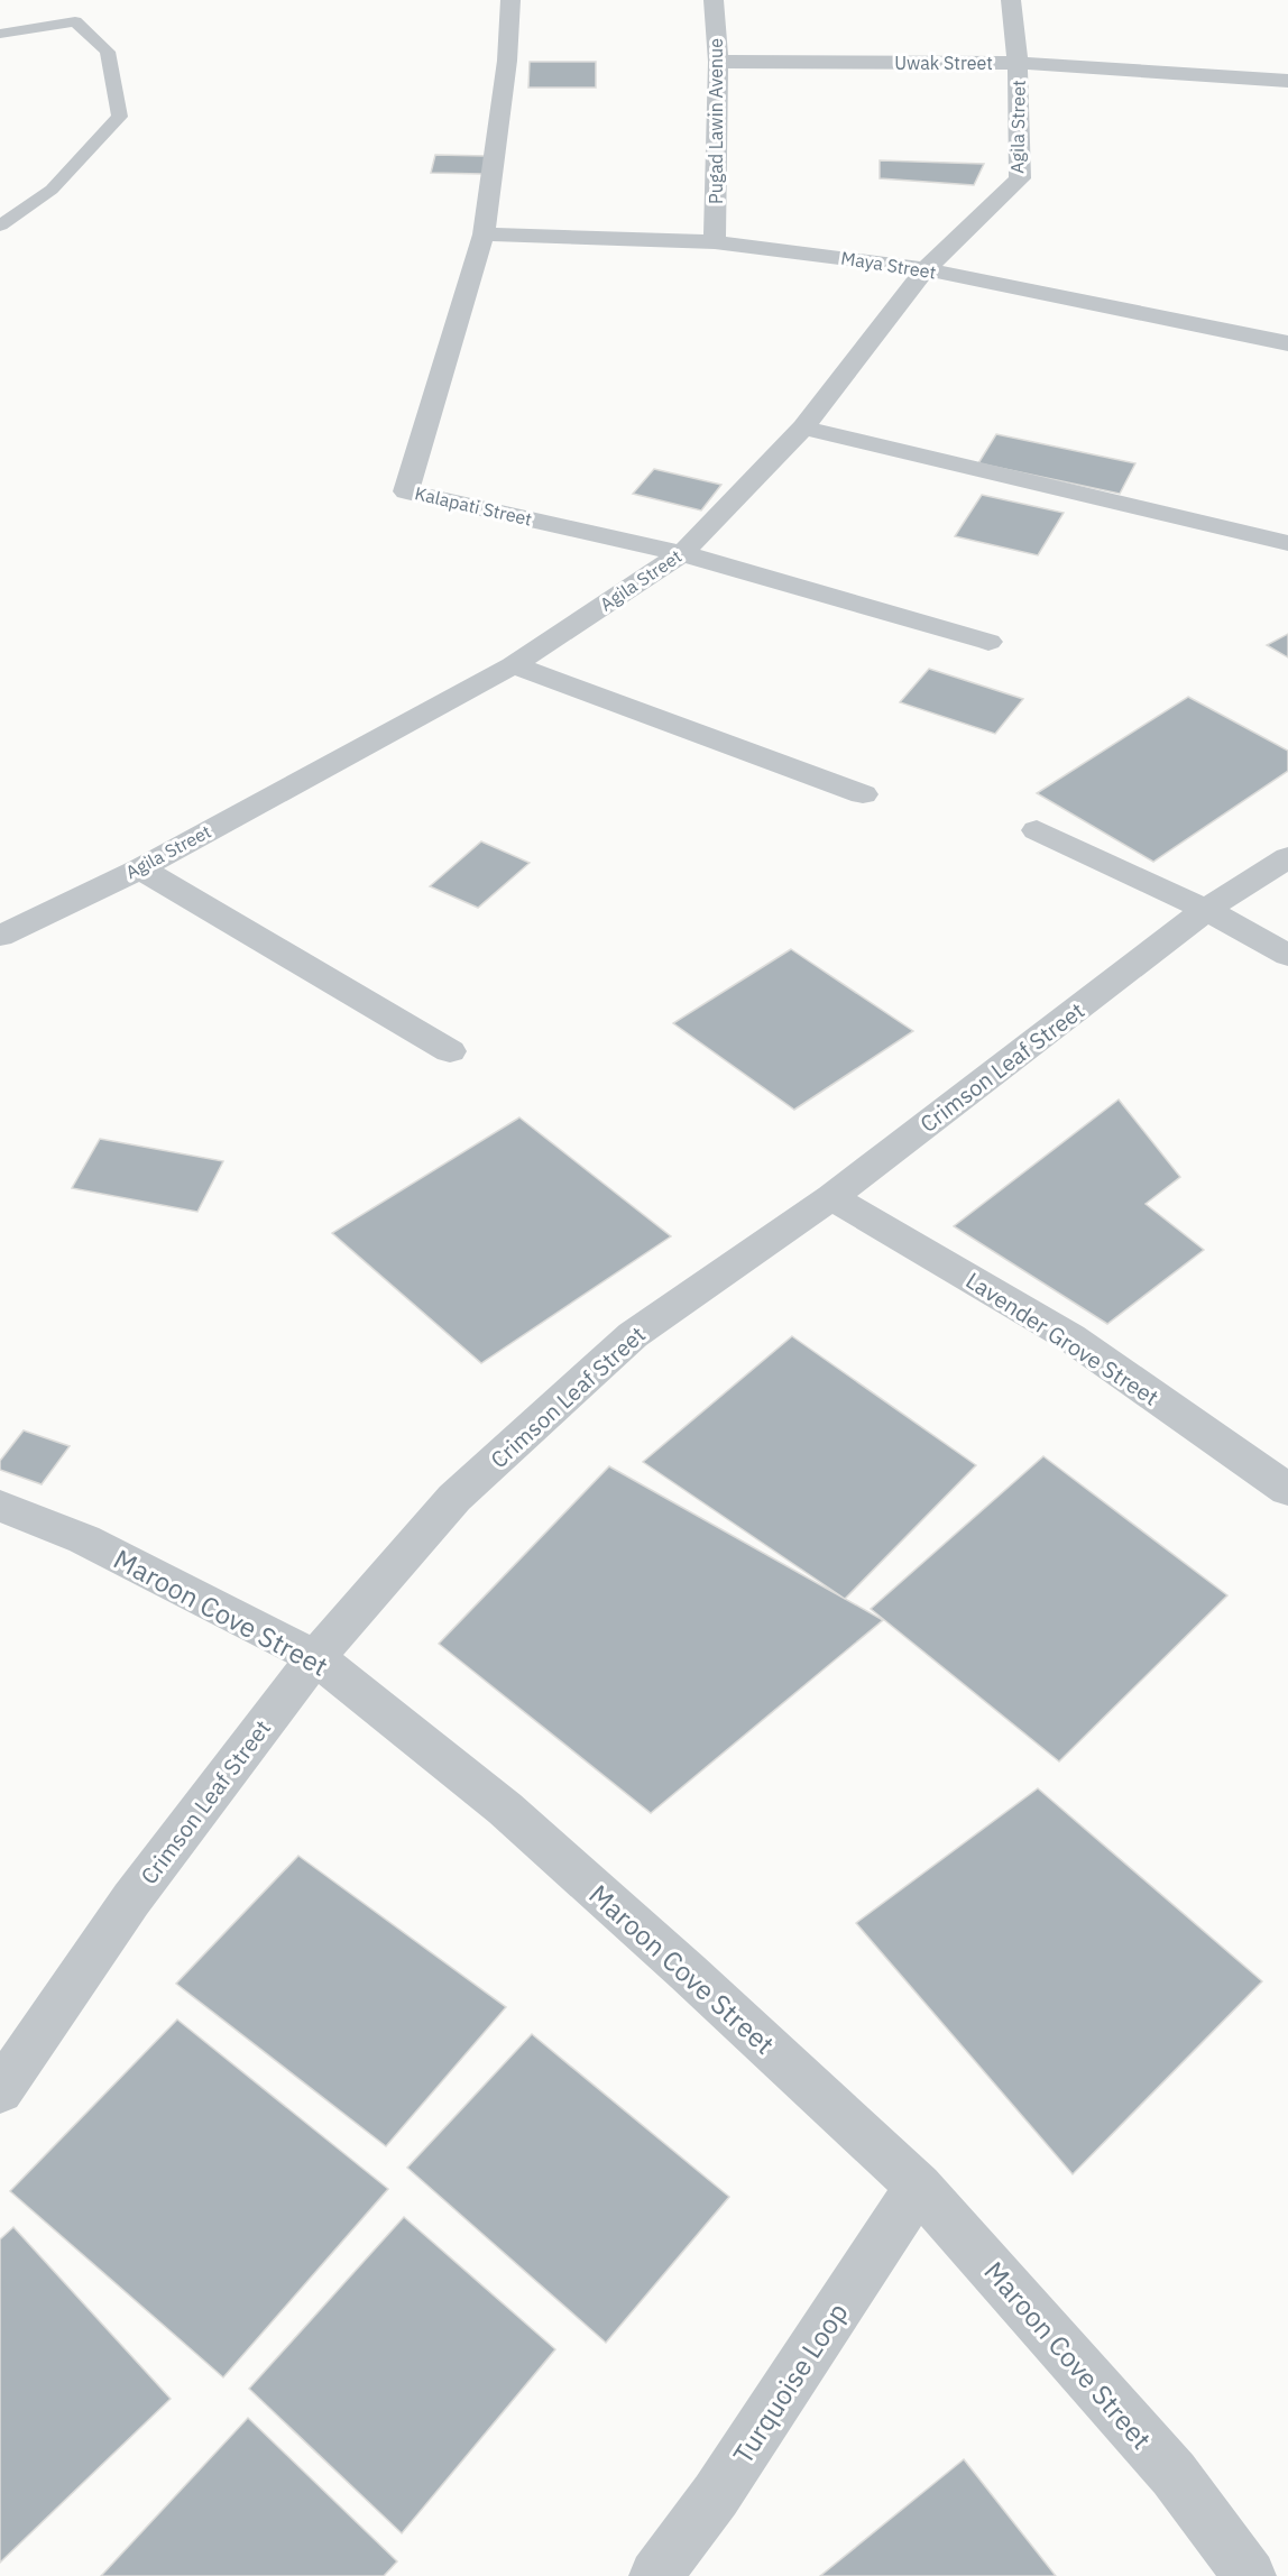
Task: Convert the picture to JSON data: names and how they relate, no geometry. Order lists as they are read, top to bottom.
{
  "streets": {
    "street": [
      "Uwak Street",
      "Pugad Lawin Avenue",
      "Agila Street",
      "Maya Street",
      "Kalapati Street",
      "Crimson Leaf Street",
      "Lavender Grove Street",
      "Maroon Cove Street",
      "Turquoise Loop"
    ]
  },
  "crossings": [
    ["Uwak Street", "Pugad Lawin Avenue"],
    ["Uwak Street", "Agila Street"],
    ["Pugad Lawin Avenue", "Maya Street"],
    ["Agila Street", "Maya Street"],
    ["Agila Street", "Kalapati Street"],
    ["Maya Street", "Kalapati Street"],
    ["Crimson Leaf Street", "Lavender Grove Street"],
    ["Crimson Leaf Street", "Maroon Cove Street"],
    ["Maroon Cove Street", "Turquoise Loop"]
  ]
}
